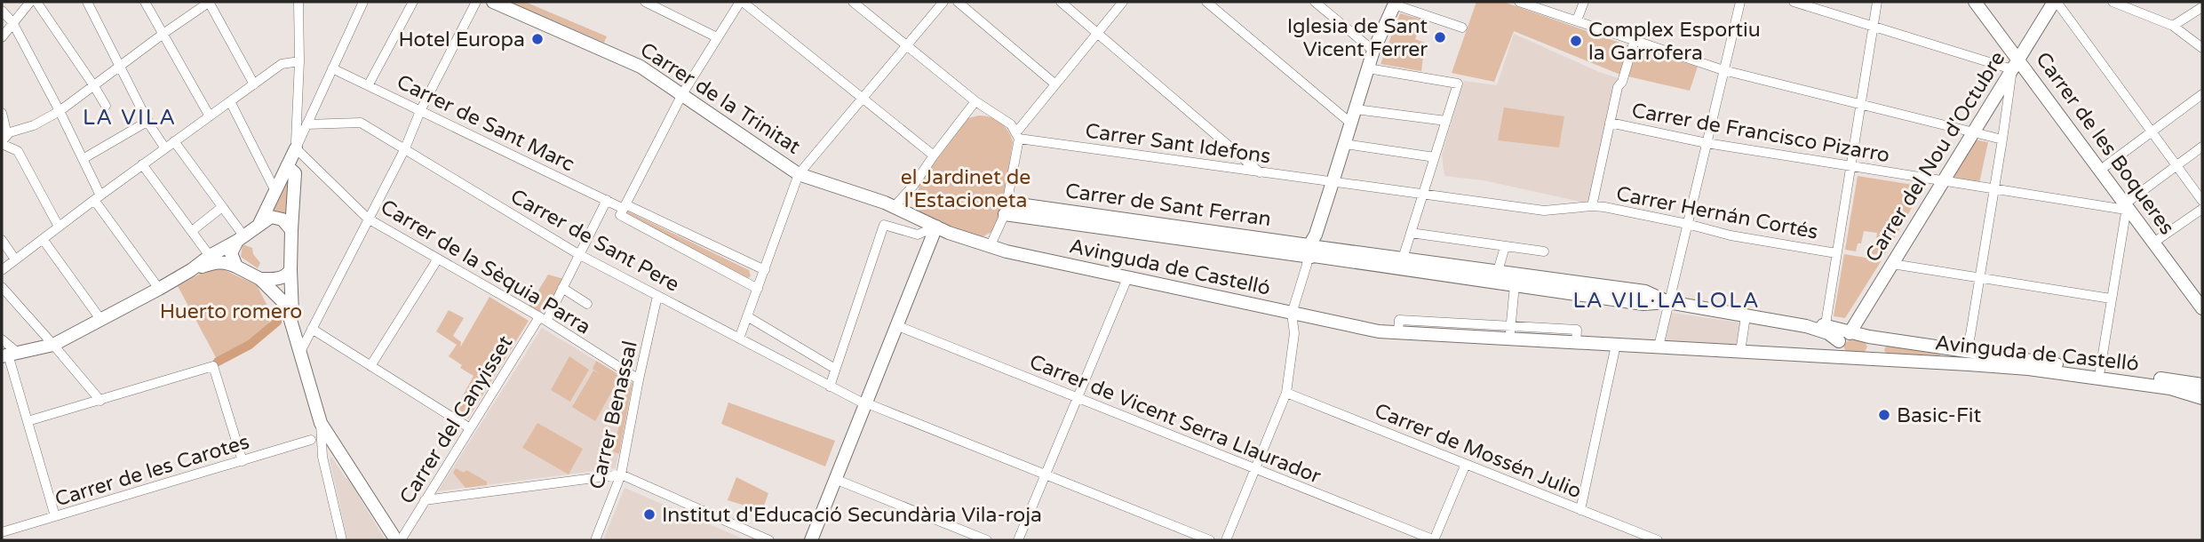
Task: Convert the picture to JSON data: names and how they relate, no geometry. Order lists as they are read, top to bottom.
{
  "streets": {
    "street": [
      "Carrer de la Trinitat",
      "Carrer de Sant Marc",
      "Carrer de Francisco Pizarro",
      "Carrer Sant Idefons",
      "Carrer de les Boqueres",
      "Carrer del Nou d'Octubre",
      "Carrer de Sant Ferran",
      "Carrer Hernán Cortés",
      "Carrer de Sant Pere",
      "Carrer de la Sèquia Parra",
      "Avinguda de Castelló",
      "Carrer Benassal",
      "Carrer de Vicent Serra Llaurador",
      "Carrer del Canyisset",
      "Carrer de Mossén Julio",
      "Carrer de les Carotes"
    ]
  },
  "crossings": [
    ["Carrer de la Trinitat", "Avinguda de Castelló"],
    ["Carrer de Sant Marc", "Carrer del Canyisset"],
    ["Carrer de Francisco Pizarro", "Carrer de les Boqueres"],
    ["Carrer de Francisco Pizarro", "Carrer del Nou d'Octubre"],
    ["Carrer Sant Idefons", "Carrer Hernán Cortés"],
    ["Carrer de les Boqueres", "Carrer del Nou d'Octubre"],
    ["Carrer del Nou d'Octubre", "Carrer de Sant Ferran"],
    ["Carrer del Nou d'Octubre", "Avinguda de Castelló"],
    ["Carrer de Sant Ferran", "Avinguda de Castelló"],
    ["Carrer de Sant Pere", "Carrer Benassal"],
    ["Carrer de Sant Pere", "Carrer del Canyisset"],
    ["Carrer de la Sèquia Parra", "Carrer Benassal"],
    ["Carrer de la Sèquia Parra", "Carrer del Canyisset"]
  ],
  "districts": ["LA VILA", "LA VIL·LA LOLA"],
  "parks": ["el Jardinet de l'Estacioneta", "Huerto romero"],
  "places": [
    "Iglesia de Sant Vicent Ferrer",
    "Hotel Europa",
    "Complex Esportiu la Garrofera",
    "Basic-Fit",
    "Institut d'Educació Secundària Vila-roja"
  ]
}
